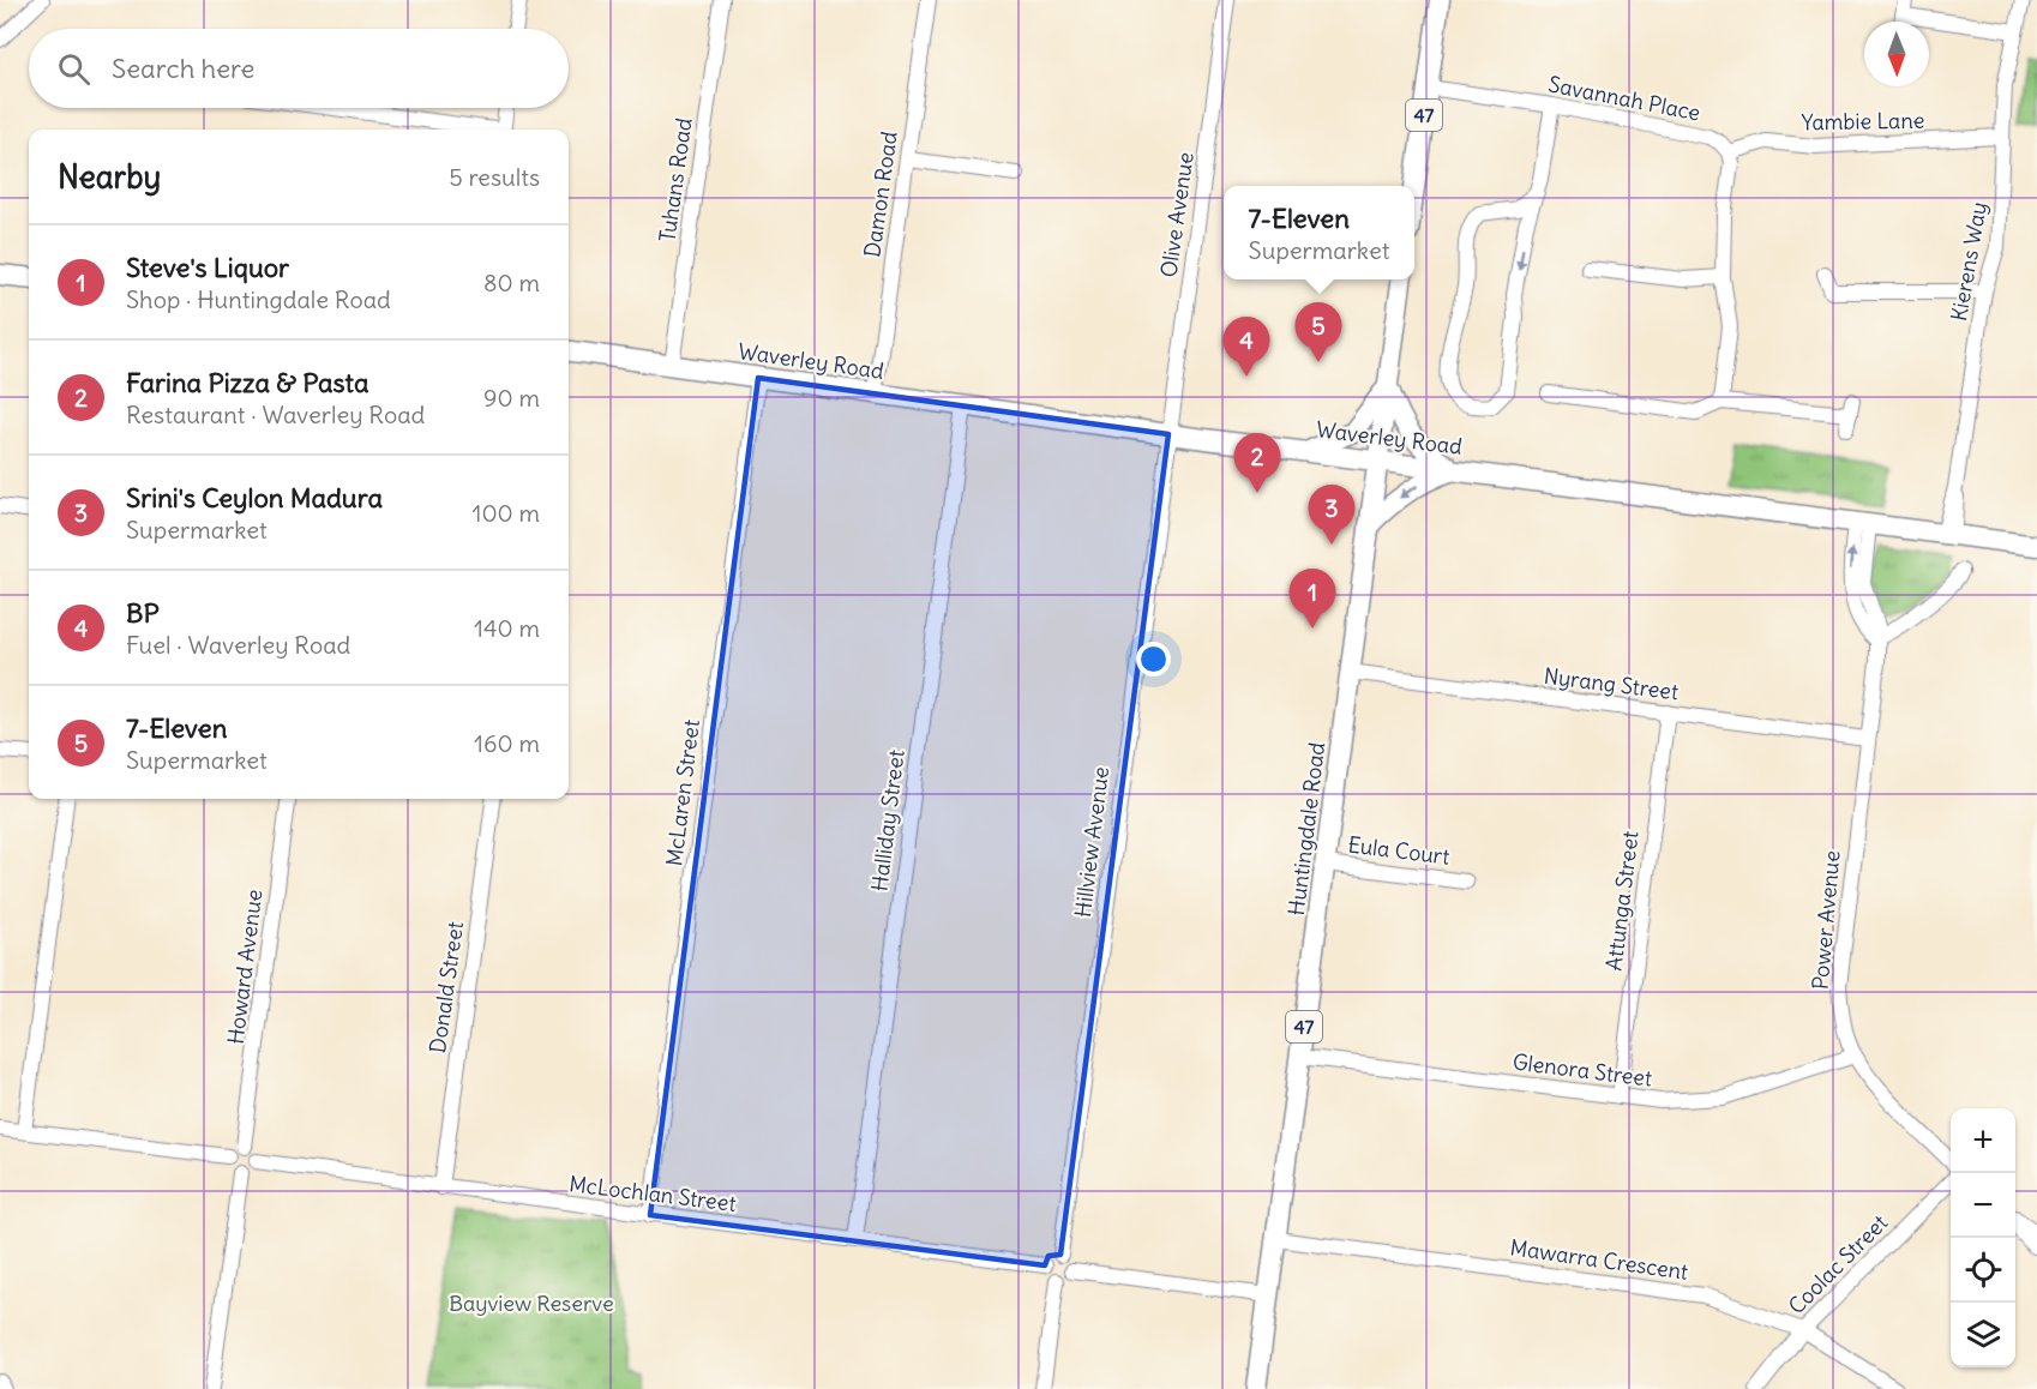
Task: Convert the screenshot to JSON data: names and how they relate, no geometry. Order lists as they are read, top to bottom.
{
  "streets": {
    "main road": ["47", "Waverley Road", "Huntingdale Road"],
    "street": [
      "Savannah Place",
      "Yambie Lane",
      "Tuhans Road",
      "Damon Road",
      "Olive Avenue",
      "Kierens Way",
      "Nyrang Street",
      "McLaren Street",
      "Halliday Street",
      "Hillview Avenue",
      "Eula Court",
      "Attunga Street",
      "Power Avenue",
      "Howard Avenue",
      "Donald Street",
      "Glenora Street",
      "McLochlan Street",
      "Mawarra Crescent",
      "Coolac Street"
    ]
  },
  "crossings": [
    ["Savannah Place", "47"],
    ["Savannah Place", "Yambie Lane"],
    ["Yambie Lane", "Kierens Way"],
    ["Tuhans Road", "Waverley Road"],
    ["Damon Road", "Waverley Road"],
    ["Olive Avenue", "Waverley Road"],
    ["Olive Avenue", "Hillview Avenue"],
    ["Kierens Way", "Waverley Road"],
    ["Waverley Road", "McLaren Street"],
    ["Waverley Road", "Halliday Street"],
    ["Waverley Road", "Huntingdale Road"],
    ["Waverley Road", "Hillview Avenue"],
    ["Waverley Road", "Power Avenue"],
    ["Nyrang Street", "Huntingdale Road"],
    ["Nyrang Street", "Attunga Street"],
    ["Nyrang Street", "Power Avenue"],
    ["McLaren Street", "McLochlan Street"],
    ["Halliday Street", "McLochlan Street"],
    ["Huntingdale Road", "Eula Court"],
    ["Huntingdale Road", "Glenora Street"],
    ["Huntingdale Road", "Mawarra Crescent"],
    ["Hillview Avenue", "McLochlan Street"],
    ["Attunga Street", "Glenora Street"],
    ["Power Avenue", "Glenora Street"],
    ["Howard Avenue", "McLochlan Street"],
    ["Donald Street", "McLochlan Street"],
    ["Mawarra Crescent", "Coolac Street"]
  ],
  "parks": ["Bayview Reserve"],
  "north": "bottom",
  "page": {
    "search": "Search here",
    "heading": ["Nearby", "5 results"],
    "popup": ["7-Eleven", "Supermarket"],
    "list": [
      {
        "mark": "1",
        "name": "Steve's Liquor",
        "note": "Shop · Huntingdale Road",
        "value": "80 m"
      },
      {
        "mark": "2",
        "name": "Farina Pizza & Pasta",
        "note": "Restaurant · Waverley Road",
        "value": "90 m"
      },
      {
        "mark": "3",
        "name": "Srini's Ceylon Madura",
        "note": "Supermarket",
        "value": "100 m"
      },
      {
        "mark": "4",
        "name": "BP",
        "note": "Fuel · Waverley Road",
        "value": "140 m"
      },
      {
        "mark": "5",
        "name": "7-Eleven",
        "note": "Supermarket",
        "value": "160 m"
      }
    ],
    "pins": [
      "5",
      "4",
      "2",
      "3",
      "1"
    ],
    "map_buttons": ["+", "−"]
  }
}
